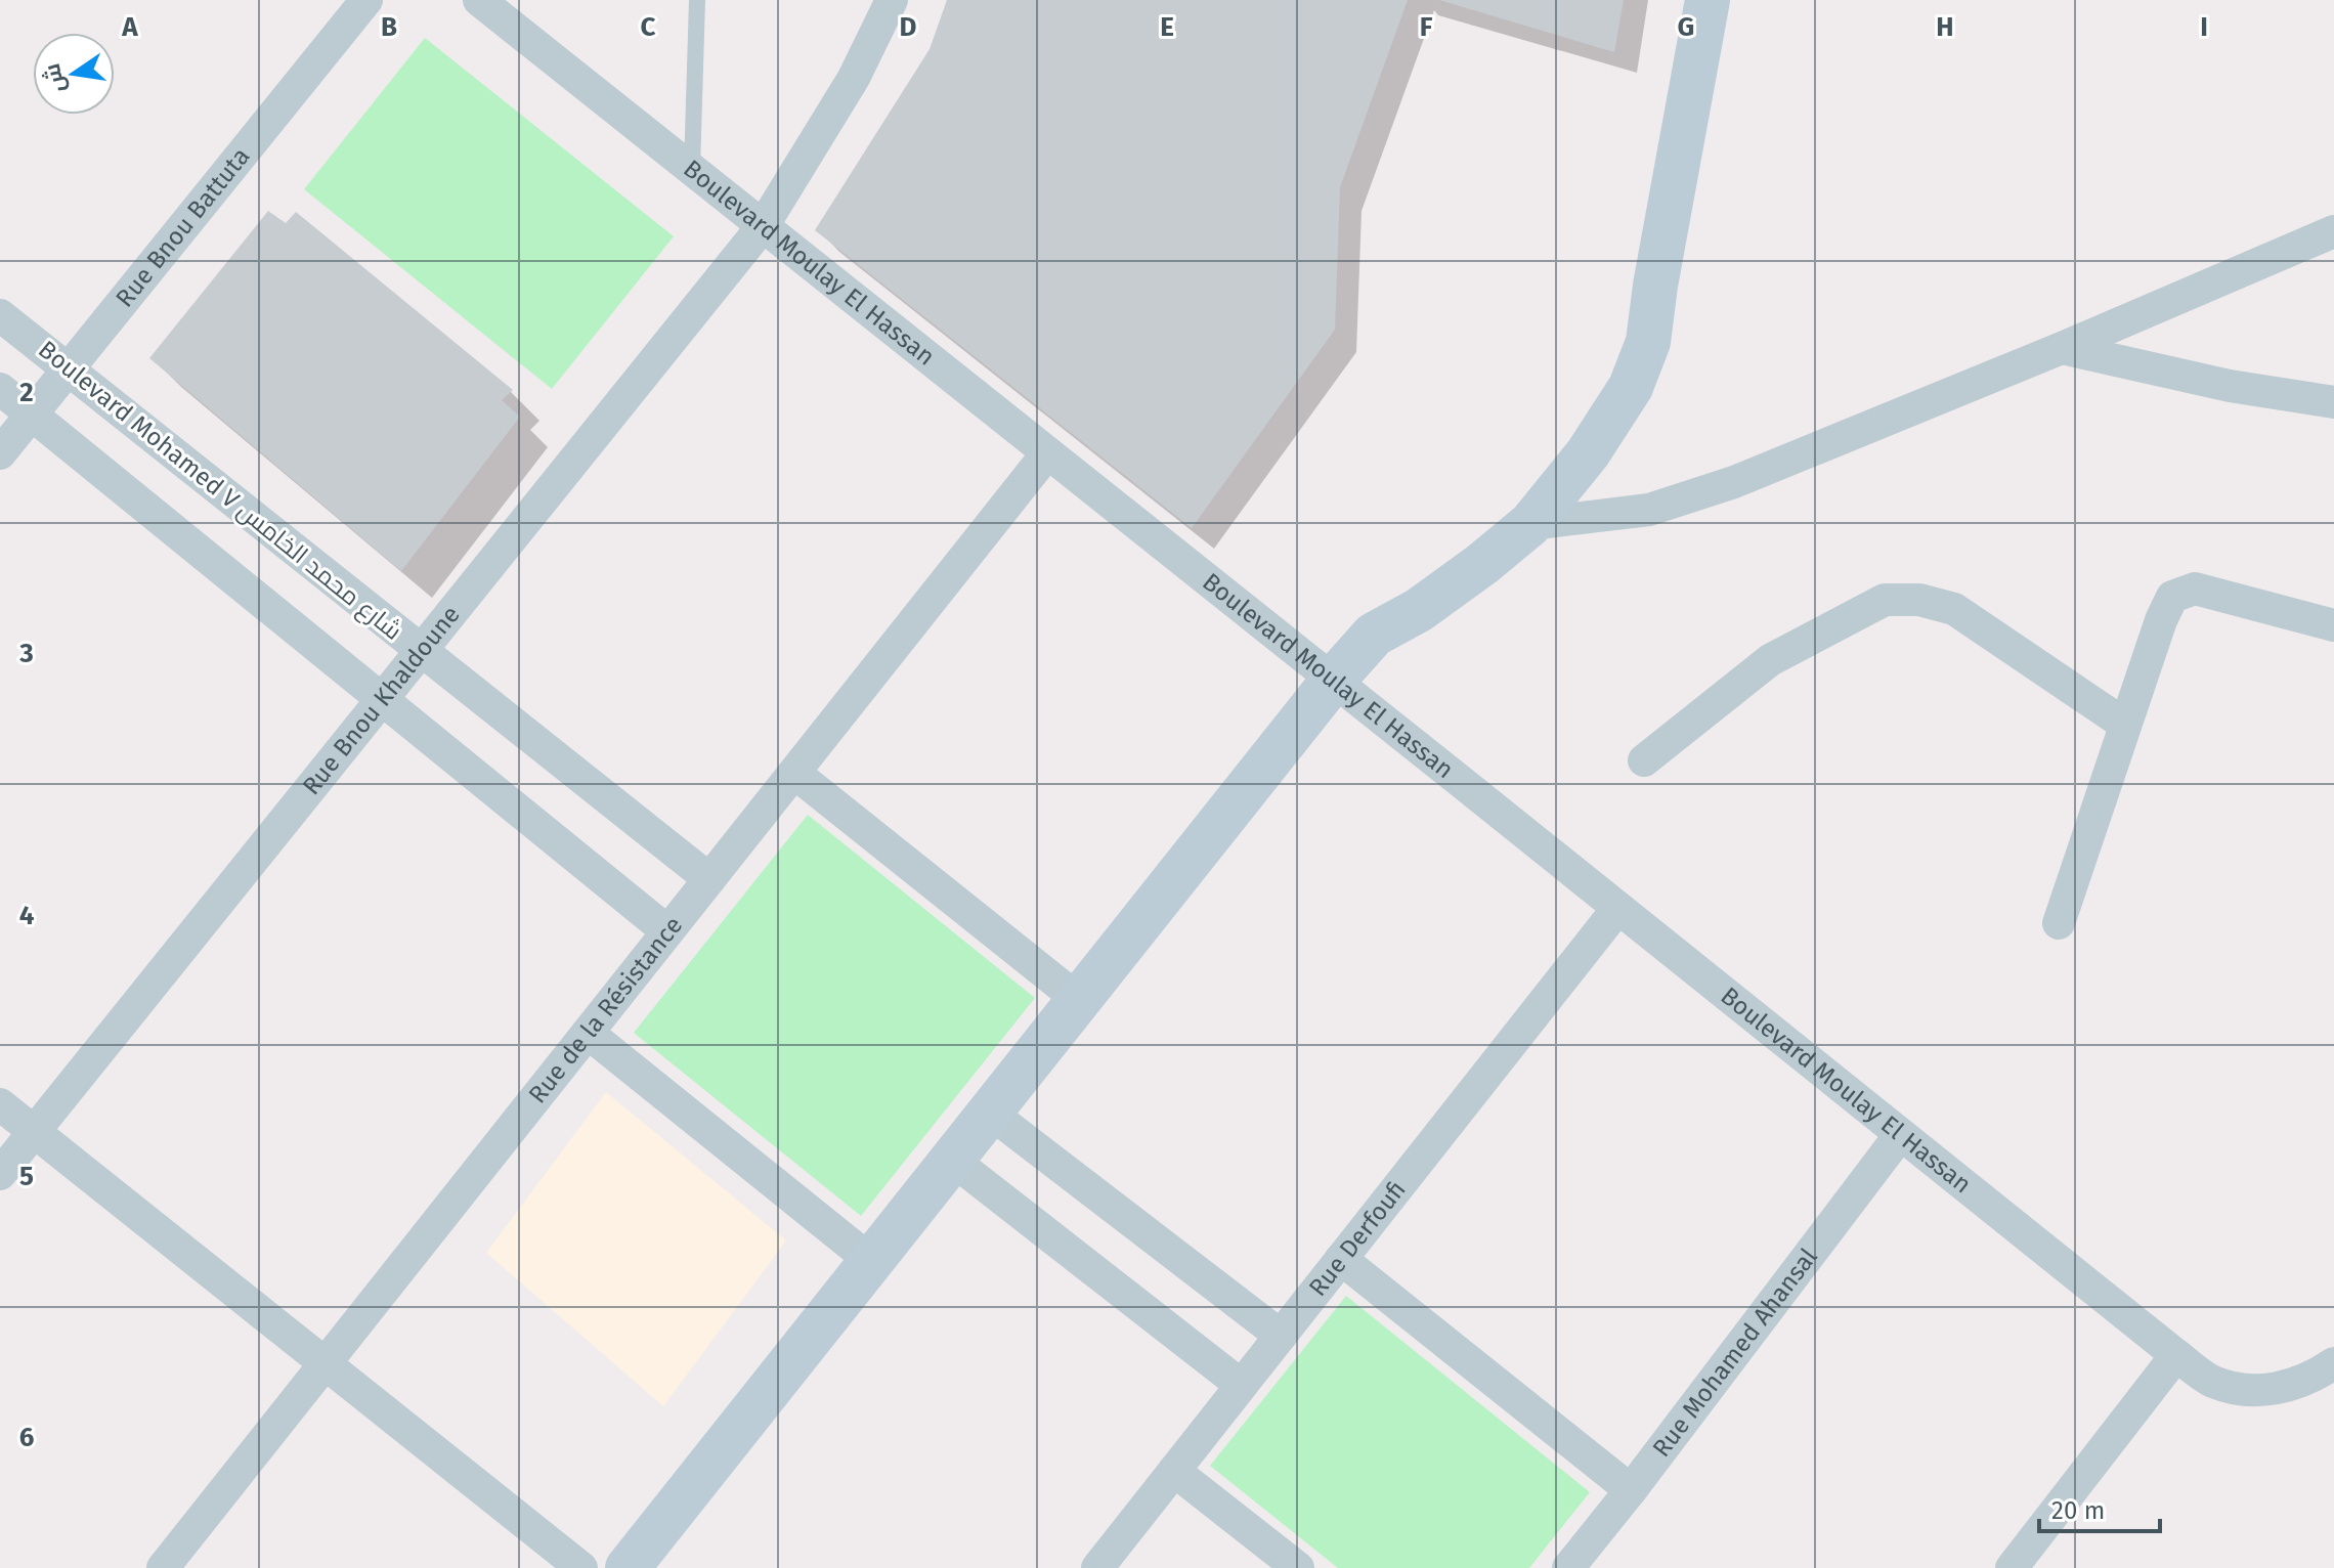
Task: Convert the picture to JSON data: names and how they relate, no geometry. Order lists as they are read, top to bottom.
{
  "streets": {
    "street": [
      "Rue Bnou Battuta",
      "Boulevard Moulay El Hassan",
      "Boulevard Mohamed V شارع محمد الخامس",
      "Rue Bnou Khaldoune",
      "Rue de la Résistance",
      "Rue Derfoufi",
      "Rue Mohamed Ahansal"
    ]
  },
  "crossings": [
    ["Rue Bnou Battuta", "Boulevard Mohamed V شارع محمد الخامس"],
    ["Boulevard Moulay El Hassan", "Rue Bnou Khaldoune"],
    ["Boulevard Moulay El Hassan", "Rue de la Résistance"],
    ["Boulevard Moulay El Hassan", "Rue Derfoufi"],
    ["Boulevard Moulay El Hassan", "Rue Mohamed Ahansal"],
    ["Boulevard Mohamed V شارع محمد الخامس", "Rue Bnou Khaldoune"],
    ["Boulevard Mohamed V شارع محمد الخامس", "Rue de la Résistance"]
  ],
  "scale_bar": "20 m",
  "north": "left",
  "grid": {
    "columns": [
      "A",
      "B",
      "C",
      "D",
      "E",
      "F",
      "G",
      "H",
      "I"
    ],
    "rows": [
      "2",
      "3",
      "4",
      "5",
      "6"
    ]
  }
}
